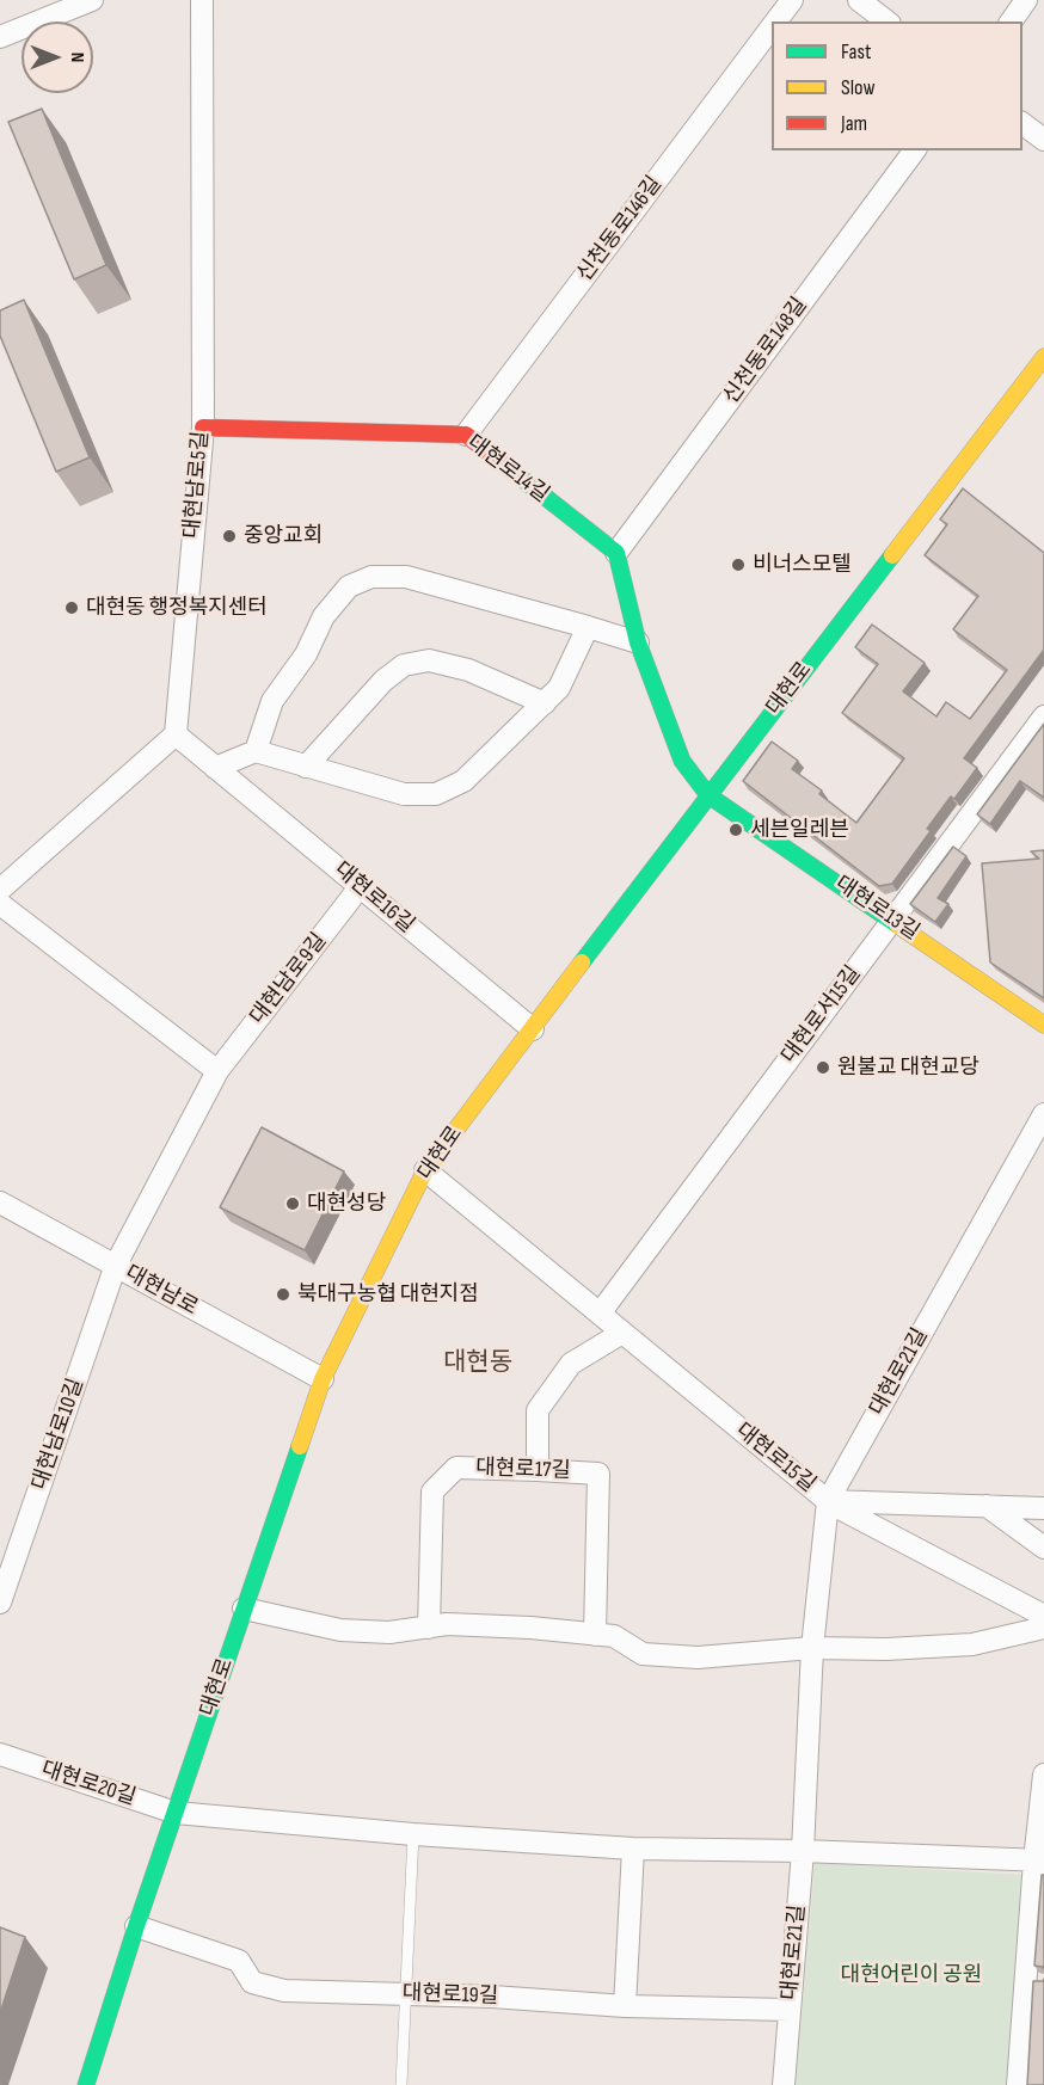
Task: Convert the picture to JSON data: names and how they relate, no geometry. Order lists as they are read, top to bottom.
{
  "streets": {
    "main road": ["대현로14길", "대현로", "대현로13길"],
    "street": [
      "신천동로146길",
      "신천동로148길",
      "대현남로5길",
      "대현로16길",
      "대현남로9길",
      "대현로서15길",
      "대현남로",
      "대현로21길",
      "대현남로10길",
      "대현로15길",
      "대현로17길",
      "대현로20길",
      "대현로19길"
    ]
  },
  "crossings": [
    ["신천동로146길", "대현로14길"],
    ["신천동로148길", "대현로14길"],
    ["대현로14길", "대현남로5길"],
    ["대현남로5길", "대현로16길"],
    ["대현로", "대현로16길"],
    ["대현로", "대현로13길"],
    ["대현로", "대현남로"],
    ["대현로", "대현로15길"],
    ["대현로", "대현로20길"],
    ["대현로", "대현로19길"],
    ["대현로16길", "대현남로9길"],
    ["대현로13길", "대현로서15길"],
    ["대현남로9길", "대현남로"],
    ["대현남로9길", "대현남로10길"],
    ["대현로서15길", "대현로15길"],
    ["대현남로", "대현남로10길"],
    ["대현로21길", "대현로15길"],
    ["대현로21길", "대현로19길"]
  ],
  "districts": ["대현동"],
  "parks": ["대현어린이 공원"],
  "places": [
    "중앙교회",
    "비너스모텔",
    "대현동 행정복지센터",
    "세븐일레븐",
    "원불교 대현교당",
    "대현성당",
    "북대구농협 대현지점"
  ],
  "legend": ["Fast", "Slow", "Jam"],
  "north": "right"
}
